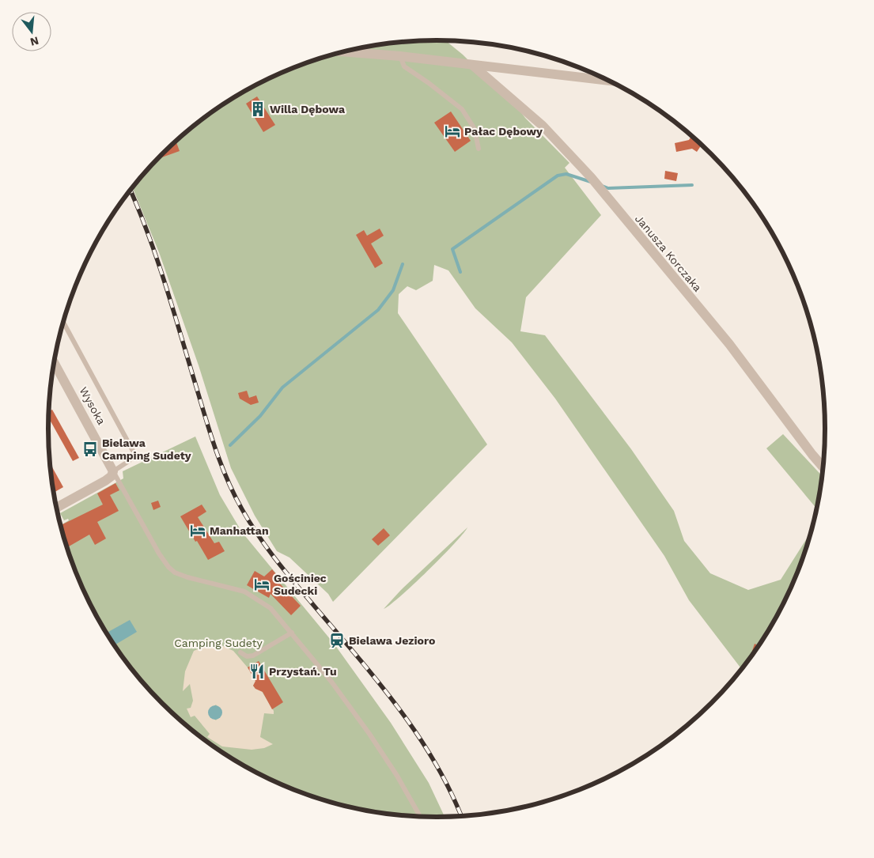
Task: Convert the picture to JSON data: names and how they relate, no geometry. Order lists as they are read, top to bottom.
{
  "streets": {
    "street": ["Janusza Korczaka", "Wysoka"]
  },
  "parks": ["Camping Sudety"],
  "places": {
    "building": ["Willa Dębowa"],
    "hotel": ["Pałac Dębowy", "Manhattan", "Gościniec Sudecki"],
    "bus stop": ["Bielawa Camping Sudety"],
    "station": ["Bielawa Jezioro"],
    "restaurant": ["Przystań. Tu"]
  },
  "north": "bottom"
}
